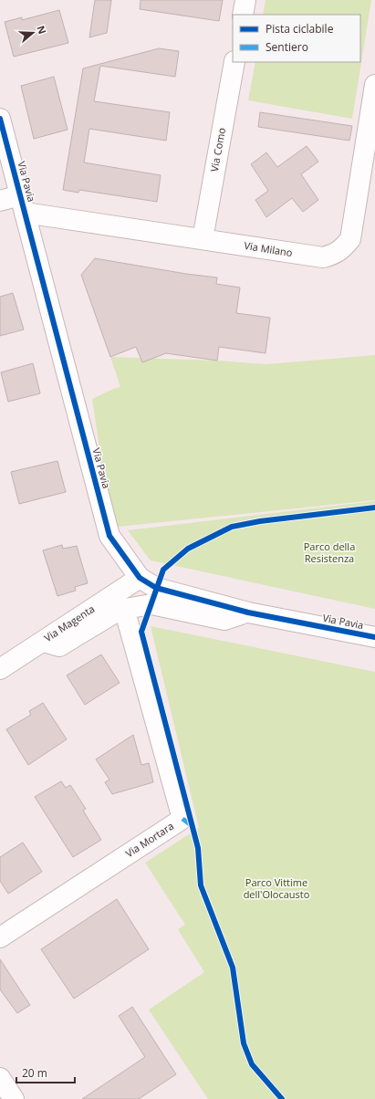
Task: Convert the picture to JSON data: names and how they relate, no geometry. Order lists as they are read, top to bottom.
{
  "streets": {
    "street": [
      "Via Como",
      "Via Pavia",
      "Via Milano",
      "Via Magenta",
      "Via Mortara"
    ]
  },
  "crossings": [
    ["Via Como", "Via Milano"],
    ["Via Pavia", "Via Milano"],
    ["Via Pavia", "Via Magenta"]
  ],
  "parks": ["Parco della Resistenza", "Parco Vittime dell'Olocausto"],
  "legend": ["Pista ciclabile", "Sentiero"],
  "scale_bar": "20 m",
  "north": "right"
}
